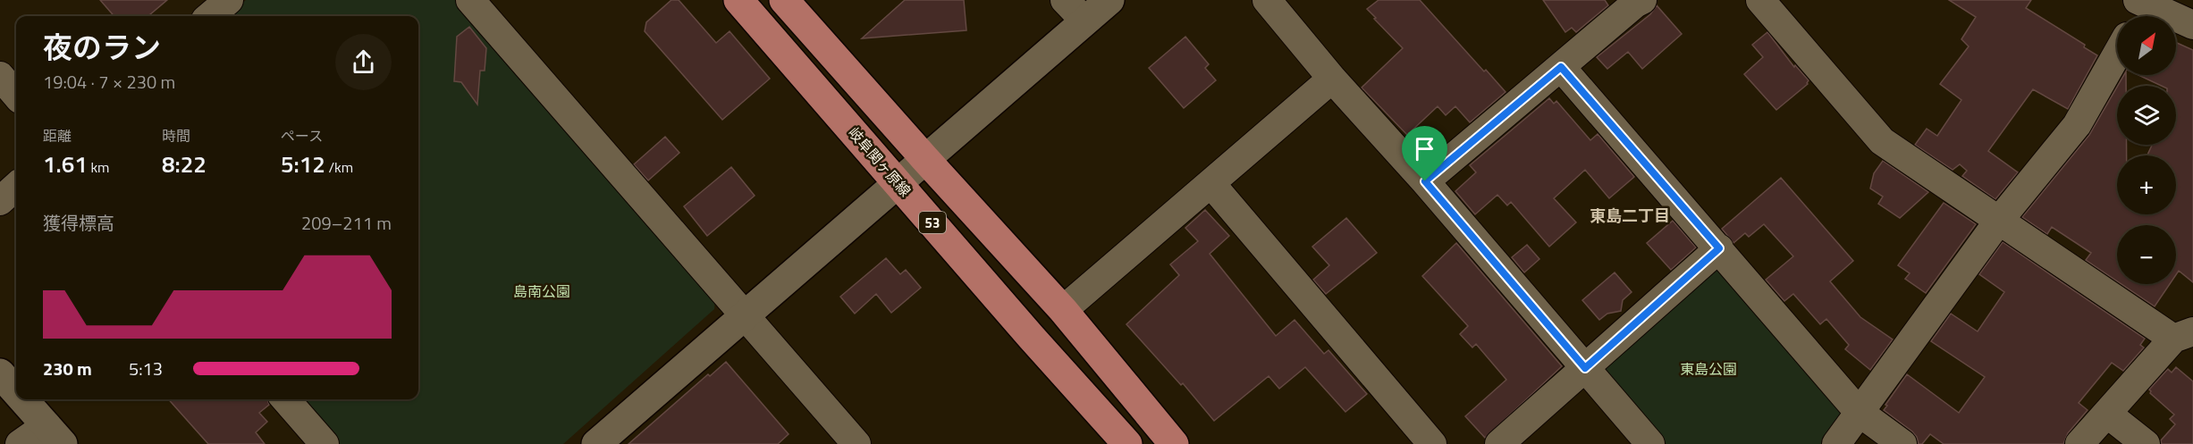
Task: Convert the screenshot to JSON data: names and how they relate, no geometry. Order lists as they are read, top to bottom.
{
  "streets": {
    "main road": ["岐阜関ヶ原線", "53"]
  },
  "districts": ["東島二丁目"],
  "parks": ["島南公園", "東島公園"],
  "north": "top right",
  "page": {
    "map_buttons": ["+", "−"],
    "heading": ["夜のラン", "19:04 · 7 × 230 m"],
    "stats": [
      ["距離", "1.61 km"],
      ["時間", "8:22"],
      ["ペース", "5:12 /km"]
    ],
    "chart": ["獲得標高", "209–211 m"],
    "list": [
      {
        "name": "230 m",
        "note": "5:13"
      }
    ]
  }
}
